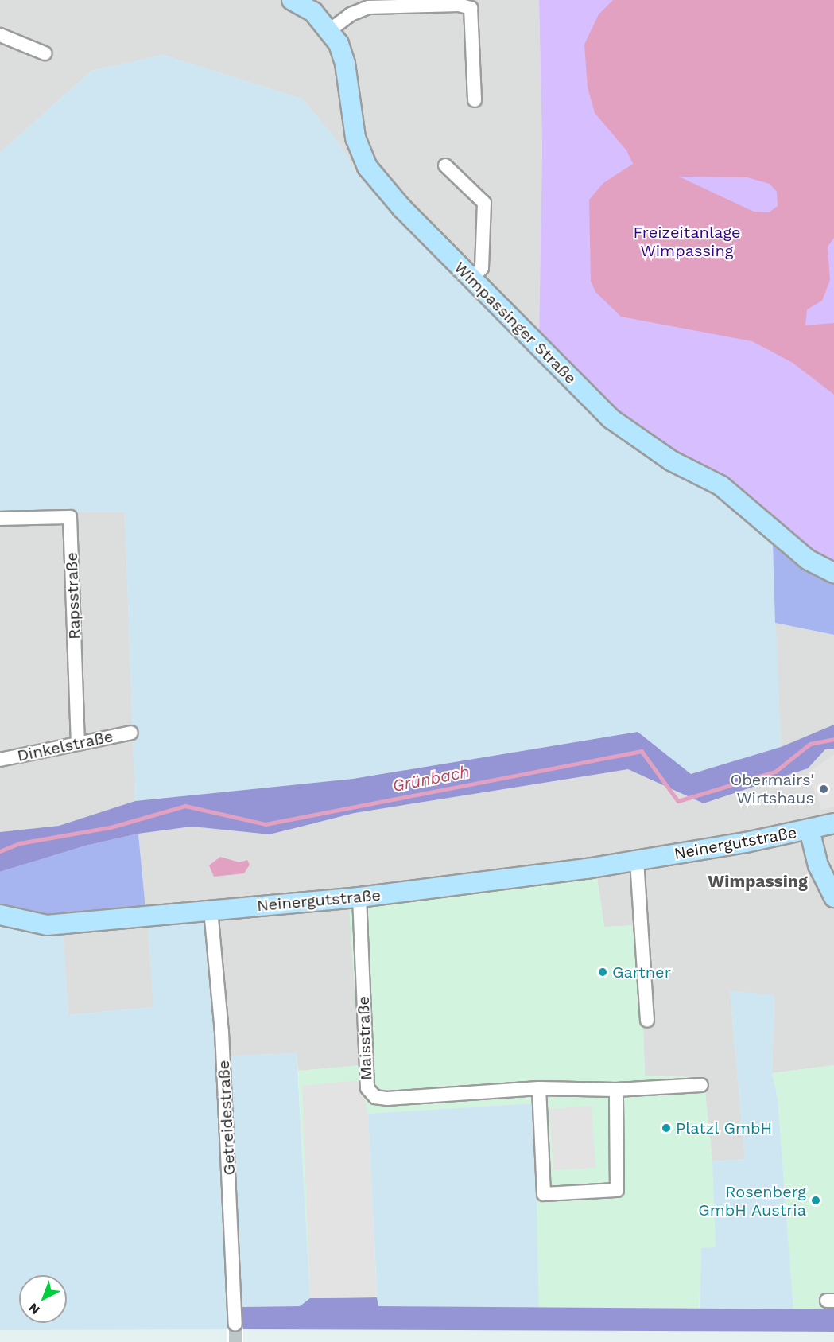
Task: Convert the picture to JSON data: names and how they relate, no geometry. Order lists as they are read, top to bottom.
{
  "streets": {
    "street": [
      "Wimpassinger Straße",
      "Rapsstraße",
      "Dinkelstraße",
      "Neinergutstraße",
      "Maisstraße",
      "Getreidestraße"
    ]
  },
  "crossings": [
    ["Rapsstraße", "Dinkelstraße"],
    ["Neinergutstraße", "Maisstraße"],
    ["Neinergutstraße", "Getreidestraße"]
  ],
  "districts": ["Wimpassing"],
  "water": ["Grünbach"],
  "parks": ["Freizeitanlage Wimpassing"],
  "places": [
    "Obermairs' Wirtshaus",
    "Gartner",
    "Platzl GmbH",
    "Rosenberg GmbH Austria"
  ],
  "north": "bottom left"
}
